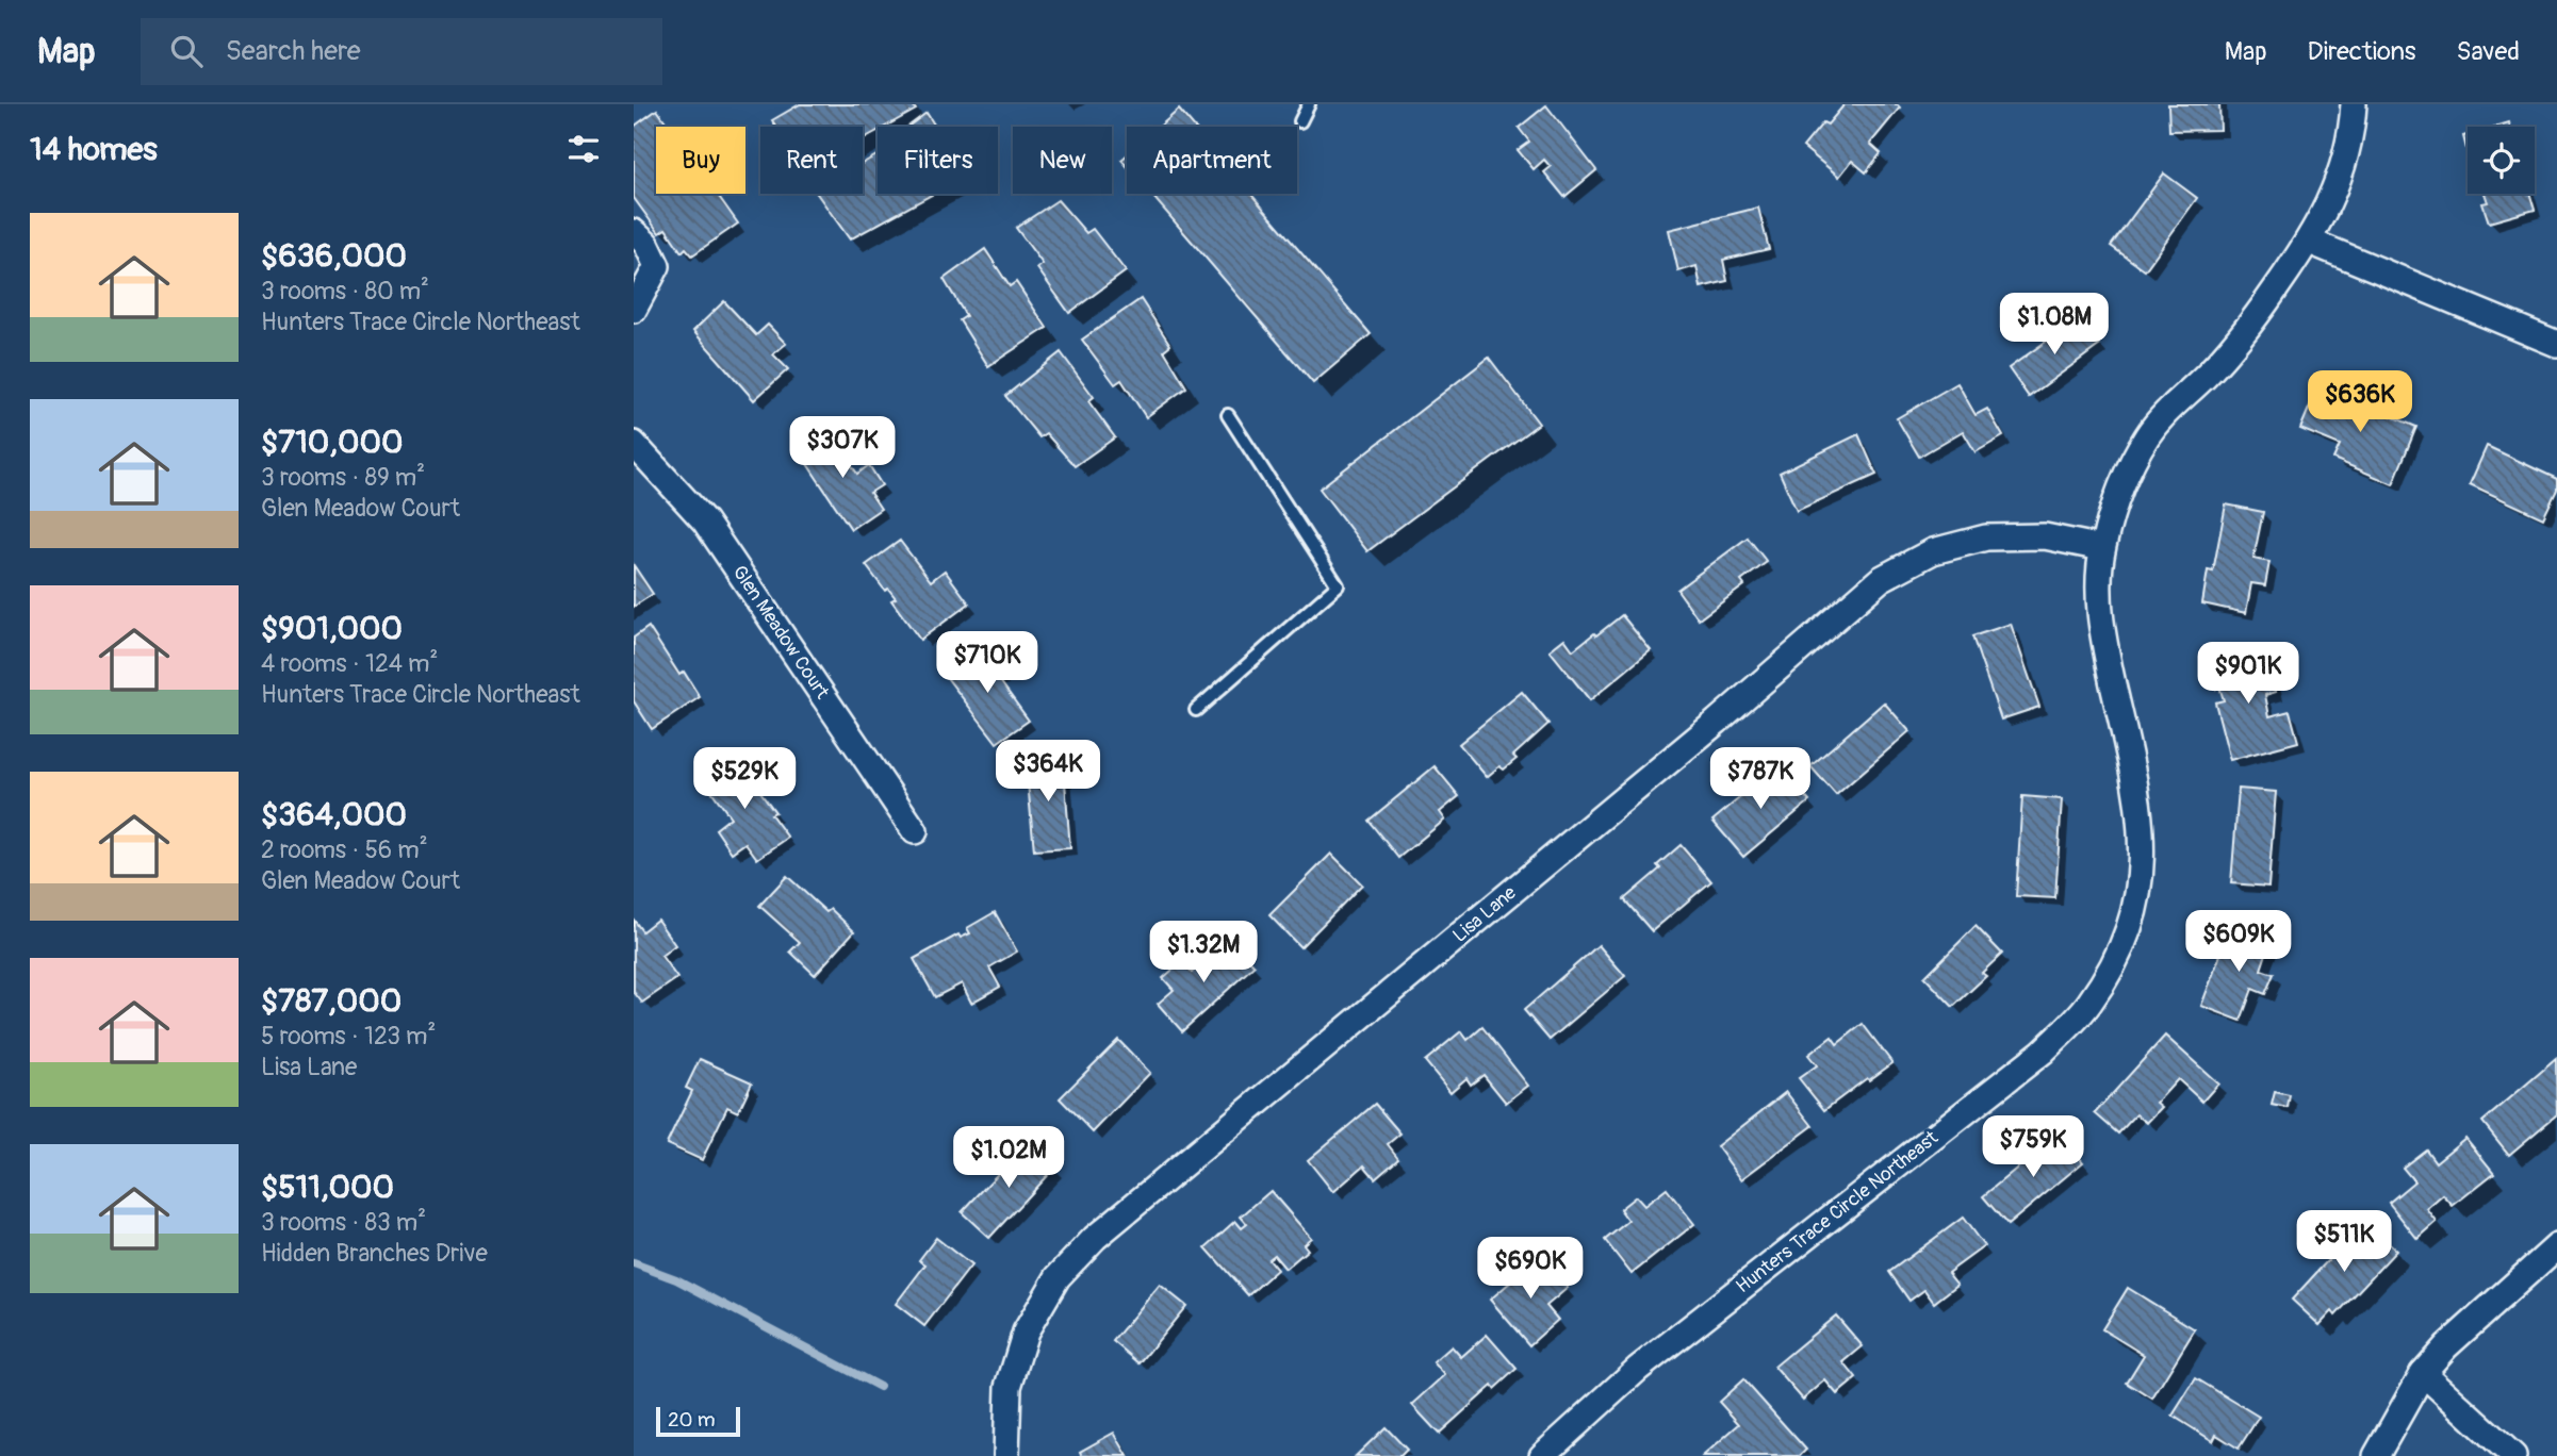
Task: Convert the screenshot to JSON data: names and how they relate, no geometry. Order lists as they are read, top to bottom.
{
  "streets": {
    "street": ["Glen Meadow Court", "Lisa Lane", "Hunters Trace Circle Northeast"]
  },
  "crossings": [
    ["Lisa Lane", "Hunters Trace Circle Northeast"]
  ],
  "scale_bar": "20 m",
  "page": {
    "header": "Map",
    "search": "Search here",
    "nav": ["Map", "Directions", "Saved"],
    "heading": "14 homes",
    "chip": [
      "Buy",
      "Rent",
      "Filters",
      "New",
      "Apartment"
    ],
    "list": [
      {
        "name": "$636,000",
        "note": "3 rooms · 80 m² · Hunters Trace Circle Northeast"
      },
      {
        "name": "$710,000",
        "note": "3 rooms · 89 m² · Glen Meadow Court"
      },
      {
        "name": "$901,000",
        "note": "4 rooms · 124 m² · Hunters Trace Circle Northeast"
      },
      {
        "name": "$364,000",
        "note": "2 rooms · 56 m² · Glen Meadow Court"
      },
      {
        "name": "$787,000",
        "note": "5 rooms · 123 m² · Lisa Lane"
      },
      {
        "name": "$511,000",
        "note": "3 rooms · 83 m² · Hidden Branches Drive"
      }
    ],
    "price": [
      "$1.08M",
      "$636K",
      "$307K",
      "$710K",
      "$901K",
      "$364K",
      "$529K",
      "$787K",
      "$609K",
      "$1.32M",
      "$759K",
      "$1.02M",
      "$511K",
      "$690K"
    ],
    "scale": "20 m"
  }
}
